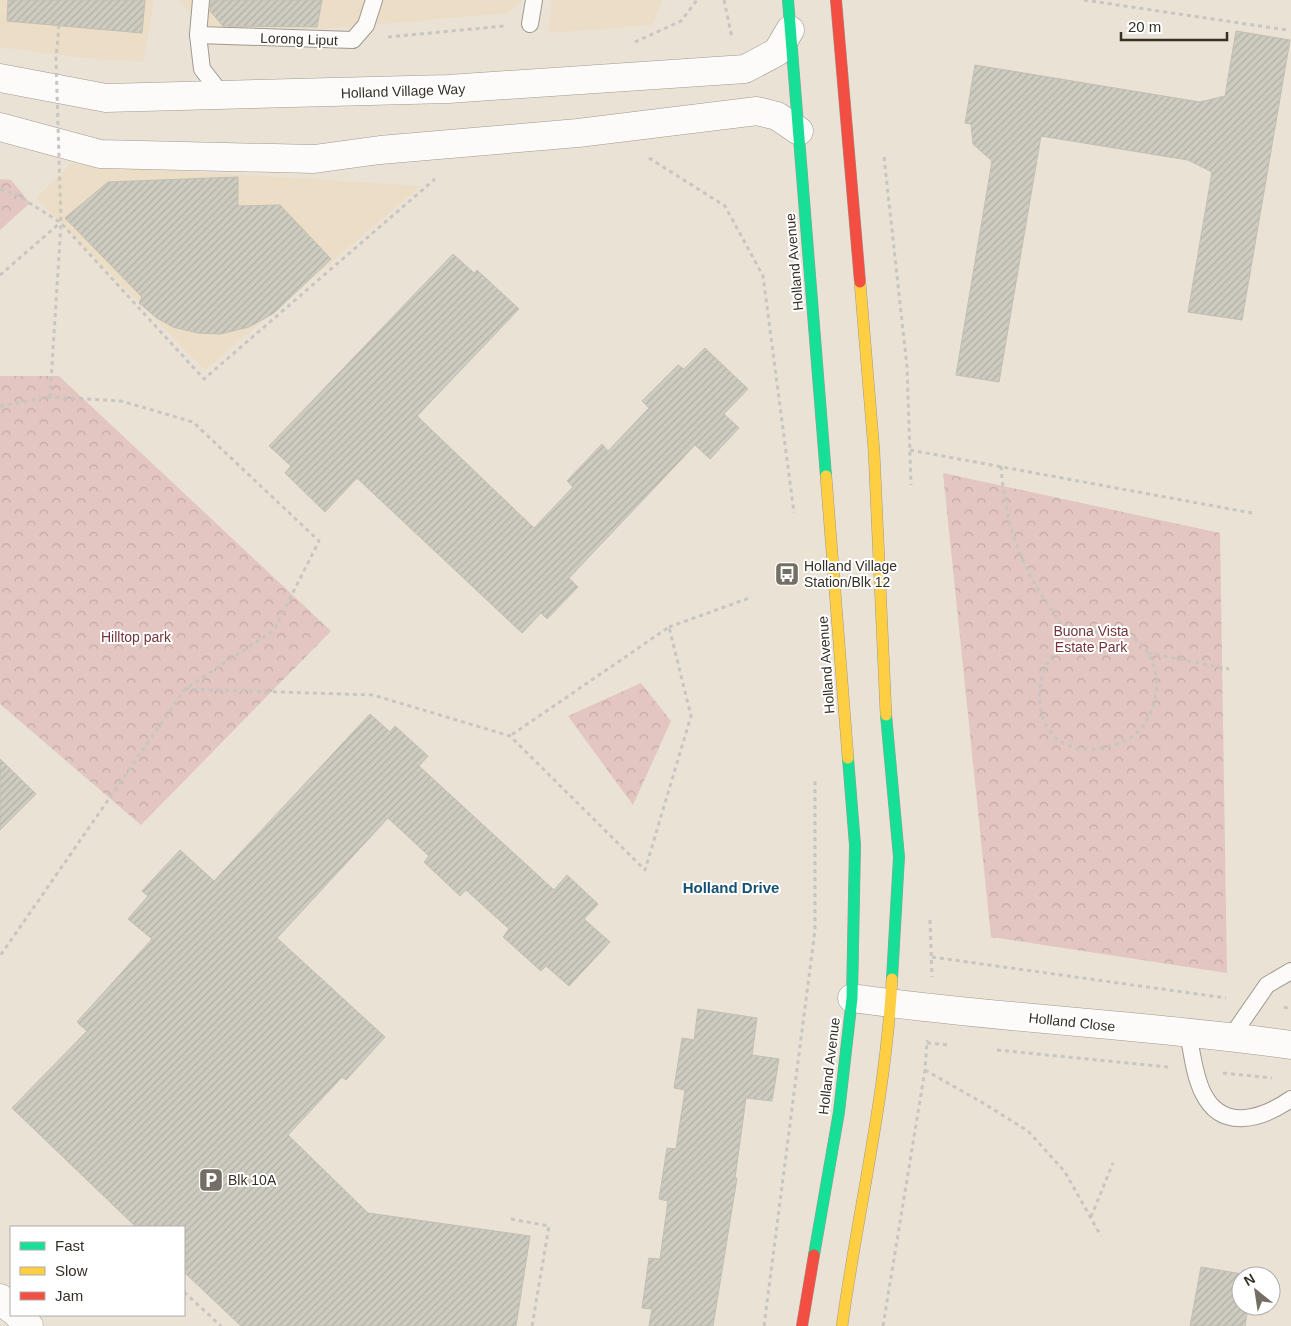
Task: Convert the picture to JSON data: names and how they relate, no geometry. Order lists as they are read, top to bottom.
{
  "streets": {
    "street": ["Holland Village Way", "Holland Avenue", "Holland Close"],
    "lane": ["Lorong Liput"]
  },
  "crossings": [
    ["Holland Village Way", "Holland Avenue"],
    ["Holland Avenue", "Holland Close"]
  ],
  "districts": ["Holland Drive"],
  "parks": ["Buona Vista Estate Park", "Hilltop park"],
  "places": {
    "bus stop": ["Holland Village Station/Blk 12"],
    "parking": ["Blk 10A"]
  },
  "legend": ["Fast", "Slow", "Jam"],
  "scale_bar": "20 m",
  "north": "top left"
}
